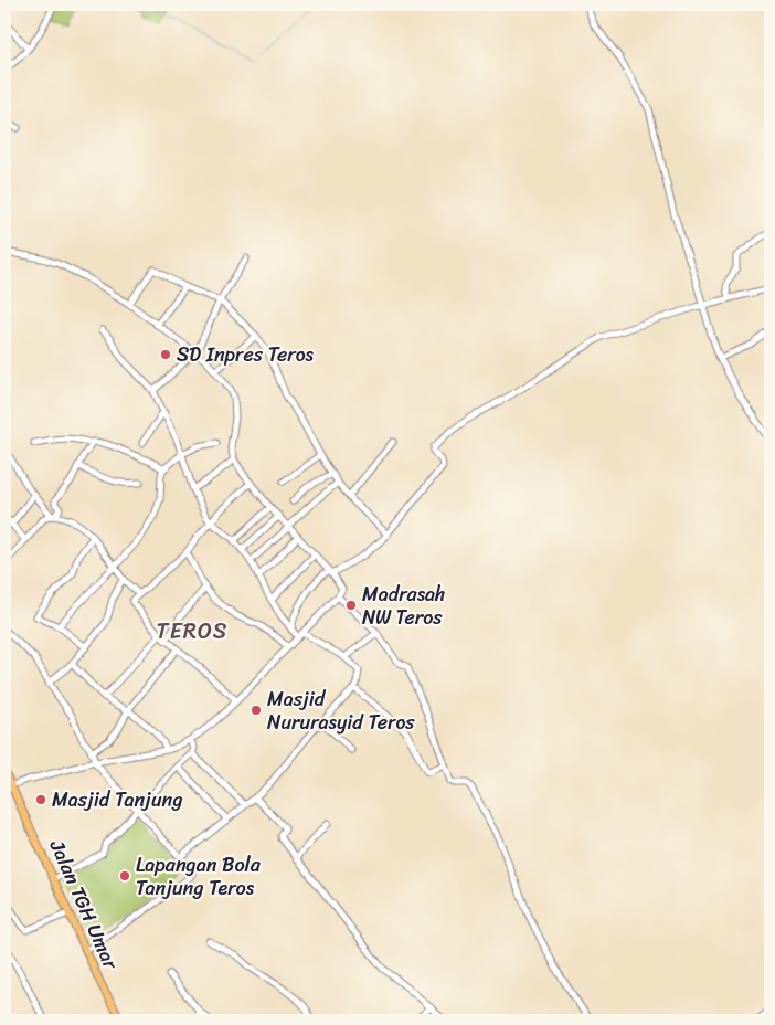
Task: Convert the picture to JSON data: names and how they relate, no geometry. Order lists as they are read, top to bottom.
{
  "streets": {
    "main road": ["Jalan TGH Umar"]
  },
  "districts": ["TEROS"],
  "places": [
    "SD Inpres Teros",
    "Madrasah NW Teros",
    "Masjid Nururasyid Teros",
    "Masjid Tanjung",
    "Lapangan Bola Tanjung Teros"
  ]
}
